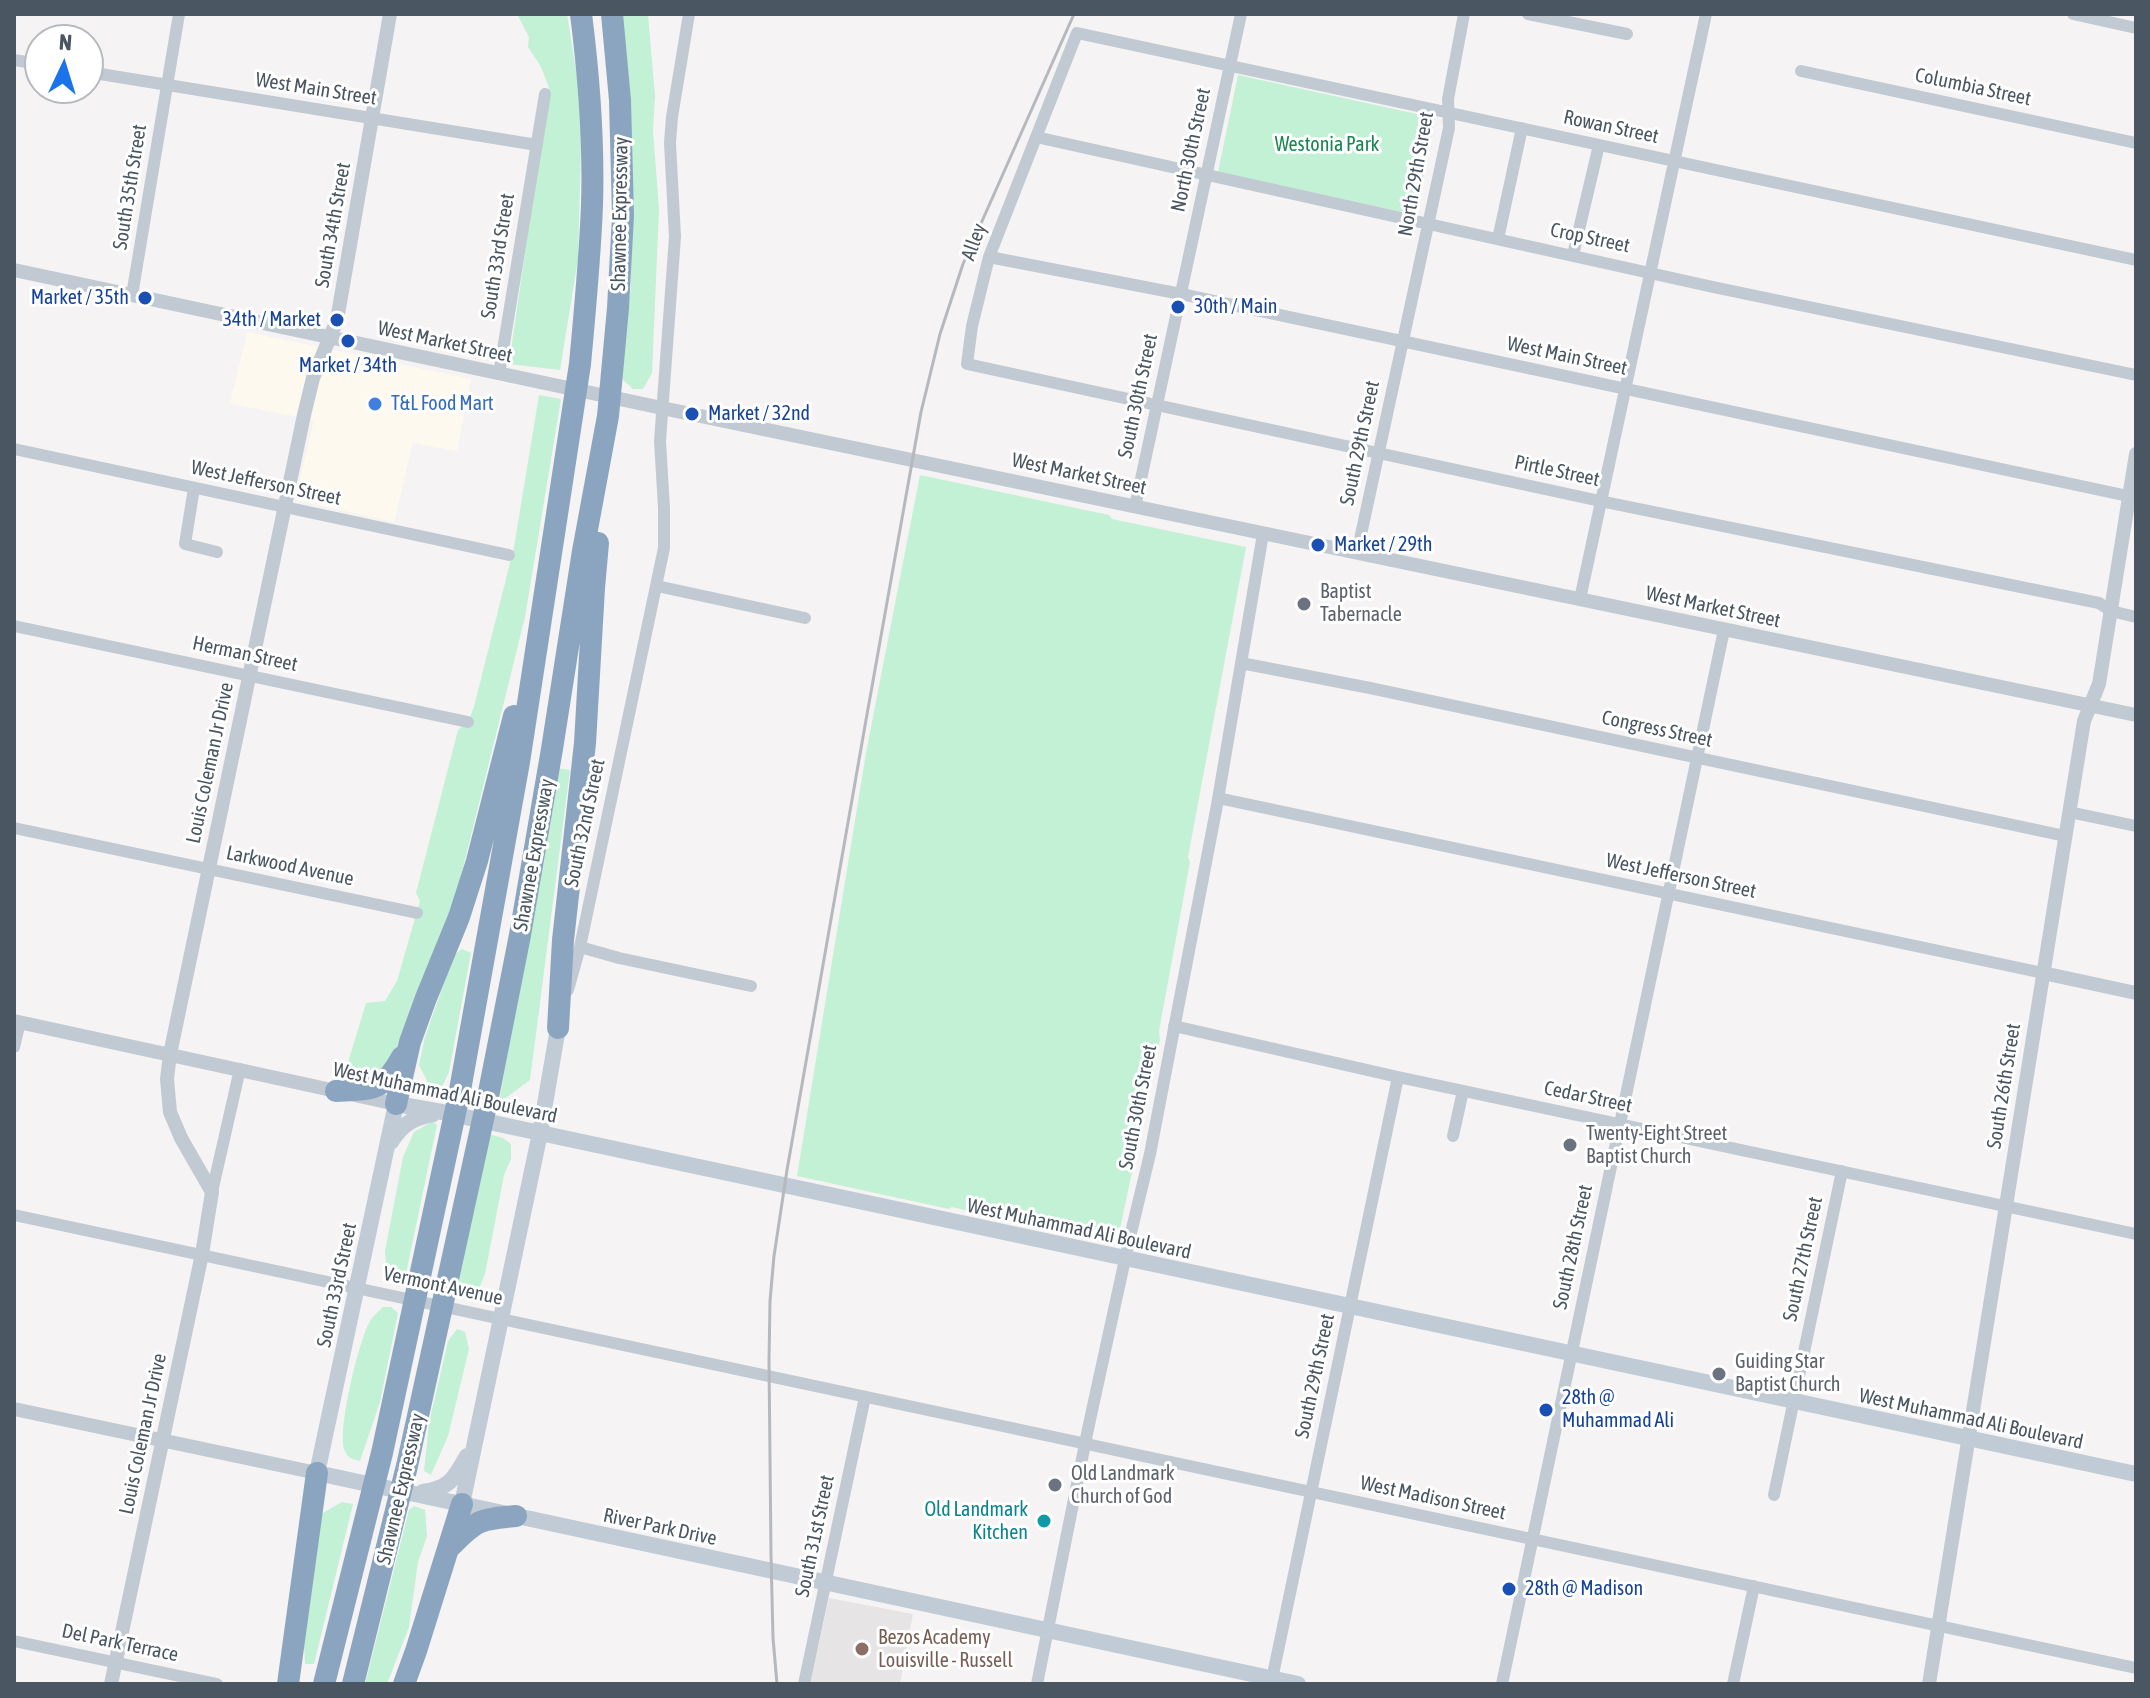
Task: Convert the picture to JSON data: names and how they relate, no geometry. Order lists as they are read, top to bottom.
{
  "streets": {
    "highway": ["Shawnee Expressway"],
    "main road": [
      "South 33rd Street",
      "South 32nd Street",
      "West Muhammad Ali Boulevard",
      "River Park Drive"
    ],
    "street": [
      "Columbia Street",
      "West Main Street",
      "Rowan Street",
      "North 30th Street",
      "North 29th Street",
      "South 35th Street",
      "South 34th Street",
      "Crop Street",
      "Alley",
      "West Market Street",
      "South 30th Street",
      "South 29th Street",
      "Pirtle Street",
      "West Jefferson Street",
      "Herman Street",
      "Congress Street",
      "Louis Coleman Jr Drive",
      "Larkwood Avenue",
      "South 26th Street",
      "Cedar Street",
      "South 28th Street",
      "South 27th Street",
      "Vermont Avenue",
      "West Madison Street",
      "South 31st Street",
      "Del Park Terrace"
    ]
  },
  "crossings": [
    ["West Main Street", "North 30th Street"],
    ["West Main Street", "North 29th Street"],
    ["West Main Street", "South 35th Street"],
    ["West Main Street", "South 34th Street"],
    ["West Main Street", "Alley"],
    ["West Main Street", "South 33rd Street"],
    ["West Main Street", "South 30th Street"],
    ["West Main Street", "South 29th Street"],
    ["West Main Street", "South 26th Street"],
    ["Rowan Street", "North 30th Street"],
    ["Rowan Street", "North 29th Street"],
    ["Rowan Street", "Alley"],
    ["North 30th Street", "Crop Street"],
    ["North 30th Street", "South 30th Street"],
    ["North 29th Street", "Crop Street"],
    ["North 29th Street", "South 29th Street"],
    ["South 35th Street", "West Market Street"],
    ["South 34th Street", "West Market Street"],
    ["South 34th Street", "Louis Coleman Jr Drive"],
    ["Crop Street", "Alley"],
    ["Alley", "Pirtle Street"],
    ["South 33rd Street", "West Market Street"],
    ["South 33rd Street", "West Muhammad Ali Boulevard"],
    ["South 33rd Street", "Vermont Avenue"],
    ["South 33rd Street", "River Park Drive"],
    ["West Market Street", "South 30th Street"],
    ["West Market Street", "South 29th Street"],
    ["West Market Street", "Louis Coleman Jr Drive"],
    ["West Market Street", "South 32nd Street"],
    ["West Market Street", "South 26th Street"],
    ["West Market Street", "South 28th Street"],
    ["South 30th Street", "Pirtle Street"],
    ["South 30th Street", "West Jefferson Street"],
    ["South 30th Street", "Congress Street"],
    ["South 30th Street", "West Muhammad Ali Boulevard"],
    ["South 30th Street", "Cedar Street"],
    ["South 30th Street", "West Madison Street"],
    ["South 30th Street", "River Park Drive"],
    ["South 29th Street", "Pirtle Street"],
    ["South 29th Street", "West Muhammad Ali Boulevard"],
    ["South 29th Street", "Cedar Street"],
    ["South 29th Street", "West Madison Street"],
    ["South 29th Street", "River Park Drive"],
    ["Pirtle Street", "South 26th Street"],
    ["West Jefferson Street", "Louis Coleman Jr Drive"],
    ["West Jefferson Street", "South 26th Street"],
    ["West Jefferson Street", "South 28th Street"],
    ["Herman Street", "Louis Coleman Jr Drive"],
    ["Congress Street", "South 26th Street"],
    ["Congress Street", "South 28th Street"],
    ["Louis Coleman Jr Drive", "Larkwood Avenue"],
    ["Louis Coleman Jr Drive", "West Muhammad Ali Boulevard"],
    ["Louis Coleman Jr Drive", "Vermont Avenue"],
    ["Louis Coleman Jr Drive", "River Park Drive"],
    ["Louis Coleman Jr Drive", "Del Park Terrace"],
    ["South 32nd Street", "West Muhammad Ali Boulevard"],
    ["South 32nd Street", "Vermont Avenue"],
    ["South 32nd Street", "River Park Drive"],
    ["South 26th Street", "West Muhammad Ali Boulevard"],
    ["South 26th Street", "Cedar Street"],
    ["South 26th Street", "West Madison Street"],
    ["West Muhammad Ali Boulevard", "South 28th Street"],
    ["West Muhammad Ali Boulevard", "South 27th Street"],
    ["Cedar Street", "South 28th Street"],
    ["Cedar Street", "South 27th Street"],
    ["South 28th Street", "West Madison Street"],
    ["Vermont Avenue", "West Madison Street"],
    ["West Madison Street", "South 31st Street"],
    ["River Park Drive", "South 31st Street"]
  ],
  "parks": ["Westonia Park"],
  "places": [
    "Market / 35th",
    "30th / Main",
    "34th / Market",
    "Market / 34th",
    "T&L Food Mart",
    "Market / 32nd",
    "Market / 29th",
    "Baptist Tabernacle",
    "Twenty-Eight Street Baptist Church",
    "Guiding Star Baptist Church",
    "28th @ Muhammad Ali",
    "Old Landmark Church of God",
    "Old Landmark Kitchen",
    "28th @ Madison",
    "Bezos Academy Louisville - Russell"
  ],
  "north": "top"
}
